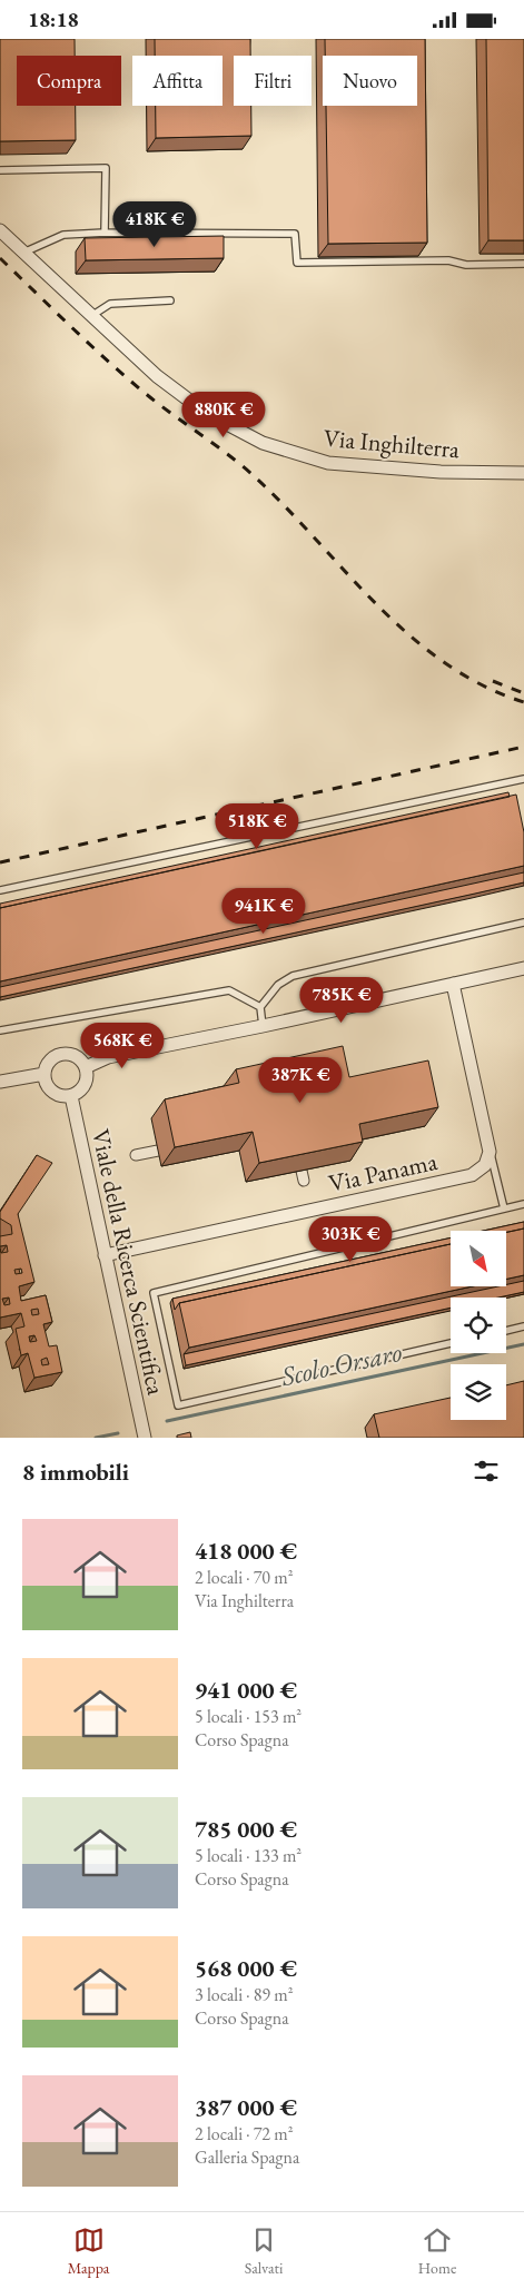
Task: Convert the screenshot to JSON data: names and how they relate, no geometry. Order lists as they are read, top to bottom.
{
  "streets": {
    "street": ["Via Inghilterra", "Via Panama", "Viale della Ricerca Scientifica"]
  },
  "crossings": [
    ["Via Panama", "Viale della Ricerca Scientifica"]
  ],
  "water": ["Scolo Orsaro"],
  "north": "bottom right",
  "page": {
    "status": "18:18",
    "chip": [
      "Compra",
      "Affitta",
      "Filtri",
      "Nuovo"
    ],
    "price": [
      "418K €",
      "880K €",
      "518K €",
      "941K €",
      "785K €",
      "568K €",
      "387K €",
      "303K €"
    ],
    "heading": "8 immobili",
    "list": [
      {
        "name": "418 000 €",
        "note": "2 locali · 70 m² · Via Inghilterra"
      },
      {
        "name": "941 000 €",
        "note": "5 locali · 153 m² · Corso Spagna"
      },
      {
        "name": "785 000 €",
        "note": "5 locali · 133 m² · Corso Spagna"
      },
      {
        "name": "568 000 €",
        "note": "3 locali · 89 m² · Corso Spagna"
      },
      {
        "name": "387 000 €",
        "note": "2 locali · 72 m² · Galleria Spagna"
      }
    ],
    "tabs": ["Mappa", "Salvati", "Home"]
  }
}
